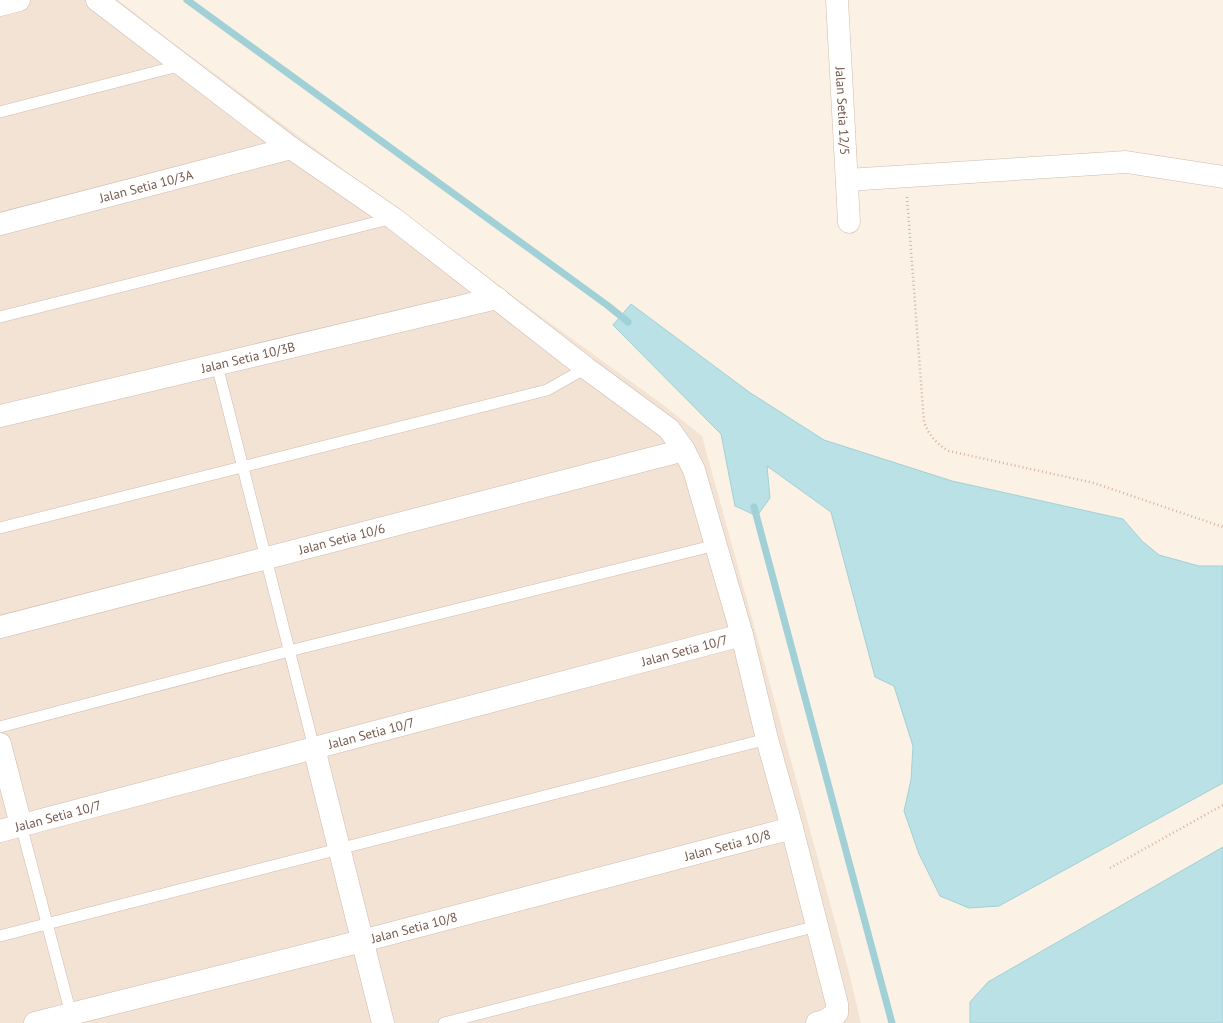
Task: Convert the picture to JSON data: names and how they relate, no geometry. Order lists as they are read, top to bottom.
{
  "streets": {
    "street": [
      "Jalan Setia 12/5",
      "Jalan Setia 10/3A",
      "Jalan Setia 10/3B",
      "Jalan Setia 10/6",
      "Jalan Setia 10/7",
      "Jalan Setia 10/8"
    ]
  }
}
